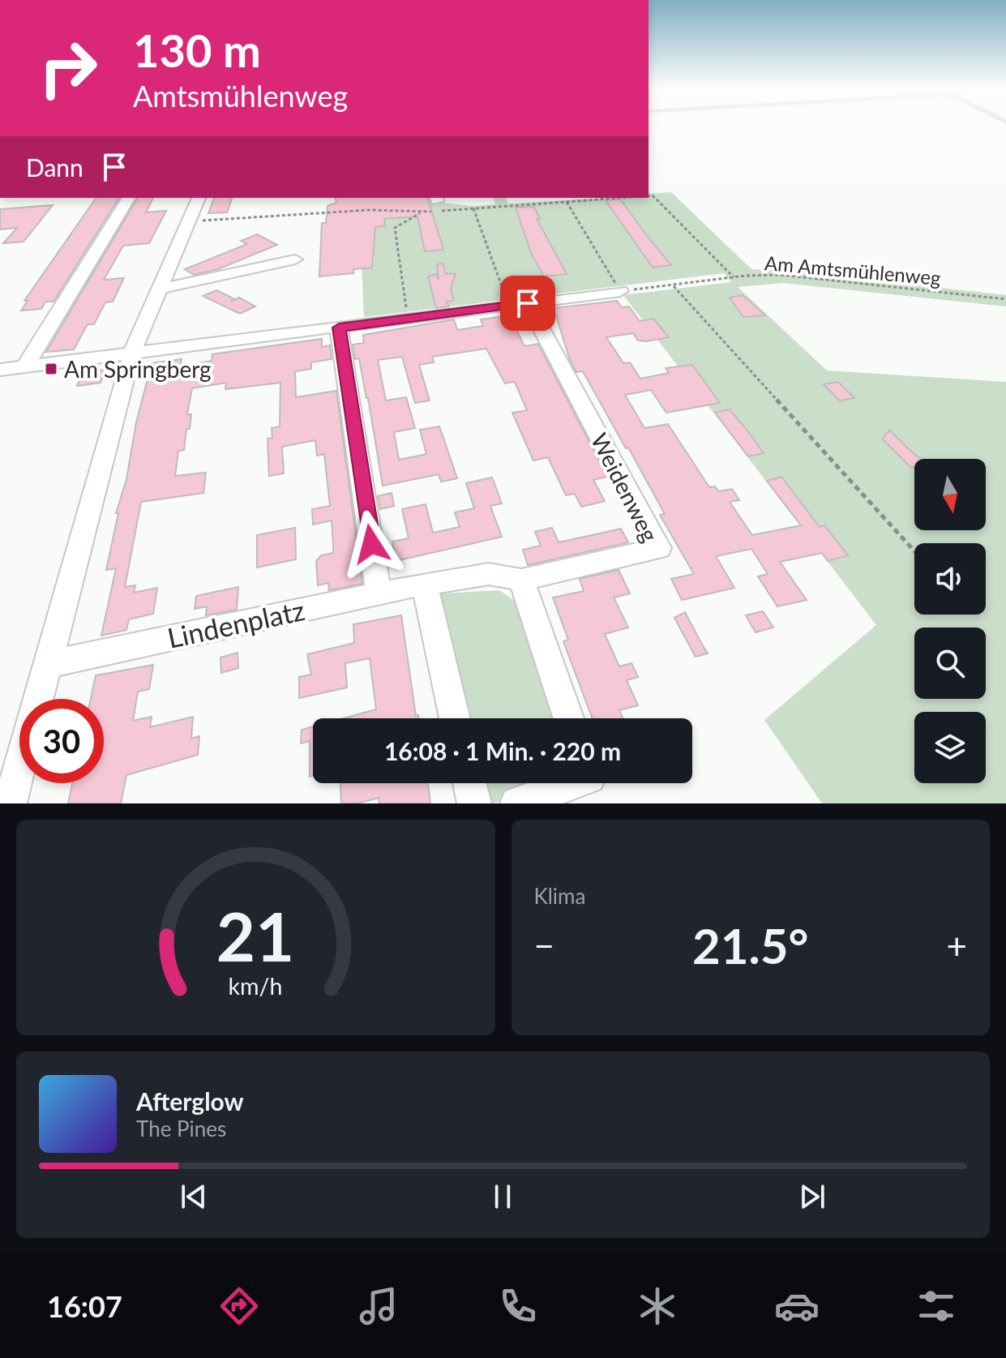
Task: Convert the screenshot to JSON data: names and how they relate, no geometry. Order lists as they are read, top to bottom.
{
  "streets": {
    "street": ["Weidenweg", "Lindenplatz"],
    "path": ["Am Amtsmühlenweg"]
  },
  "crossings": [
    ["Weidenweg", "Lindenplatz"]
  ],
  "places": {
    "transit": ["Am Springberg"]
  },
  "north": "bottom",
  "page": {
    "turn": ["130 m", "Amtsmühlenweg"],
    "then": "Dann",
    "limit": "30",
    "trip": "16:08 · 1 Min. · 220 m",
    "tile": "Klima",
    "heat": ["−", "21.5°", "+"],
    "song": ["Afterglow", "The Pines"],
    "tabs": "16:07",
    "gauge": ["21", "km/h"]
  }
}
